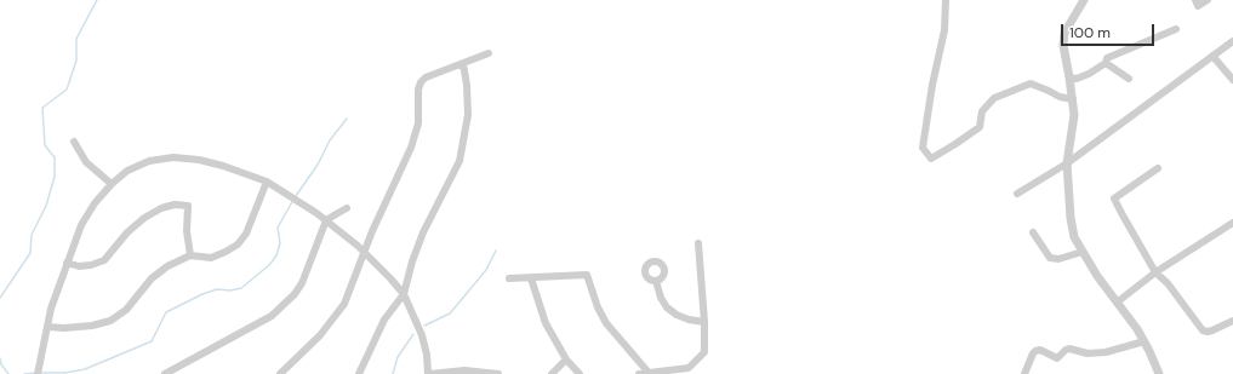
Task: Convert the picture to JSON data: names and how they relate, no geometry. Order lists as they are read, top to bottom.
{
  "scale_bar": "100 m"
}
